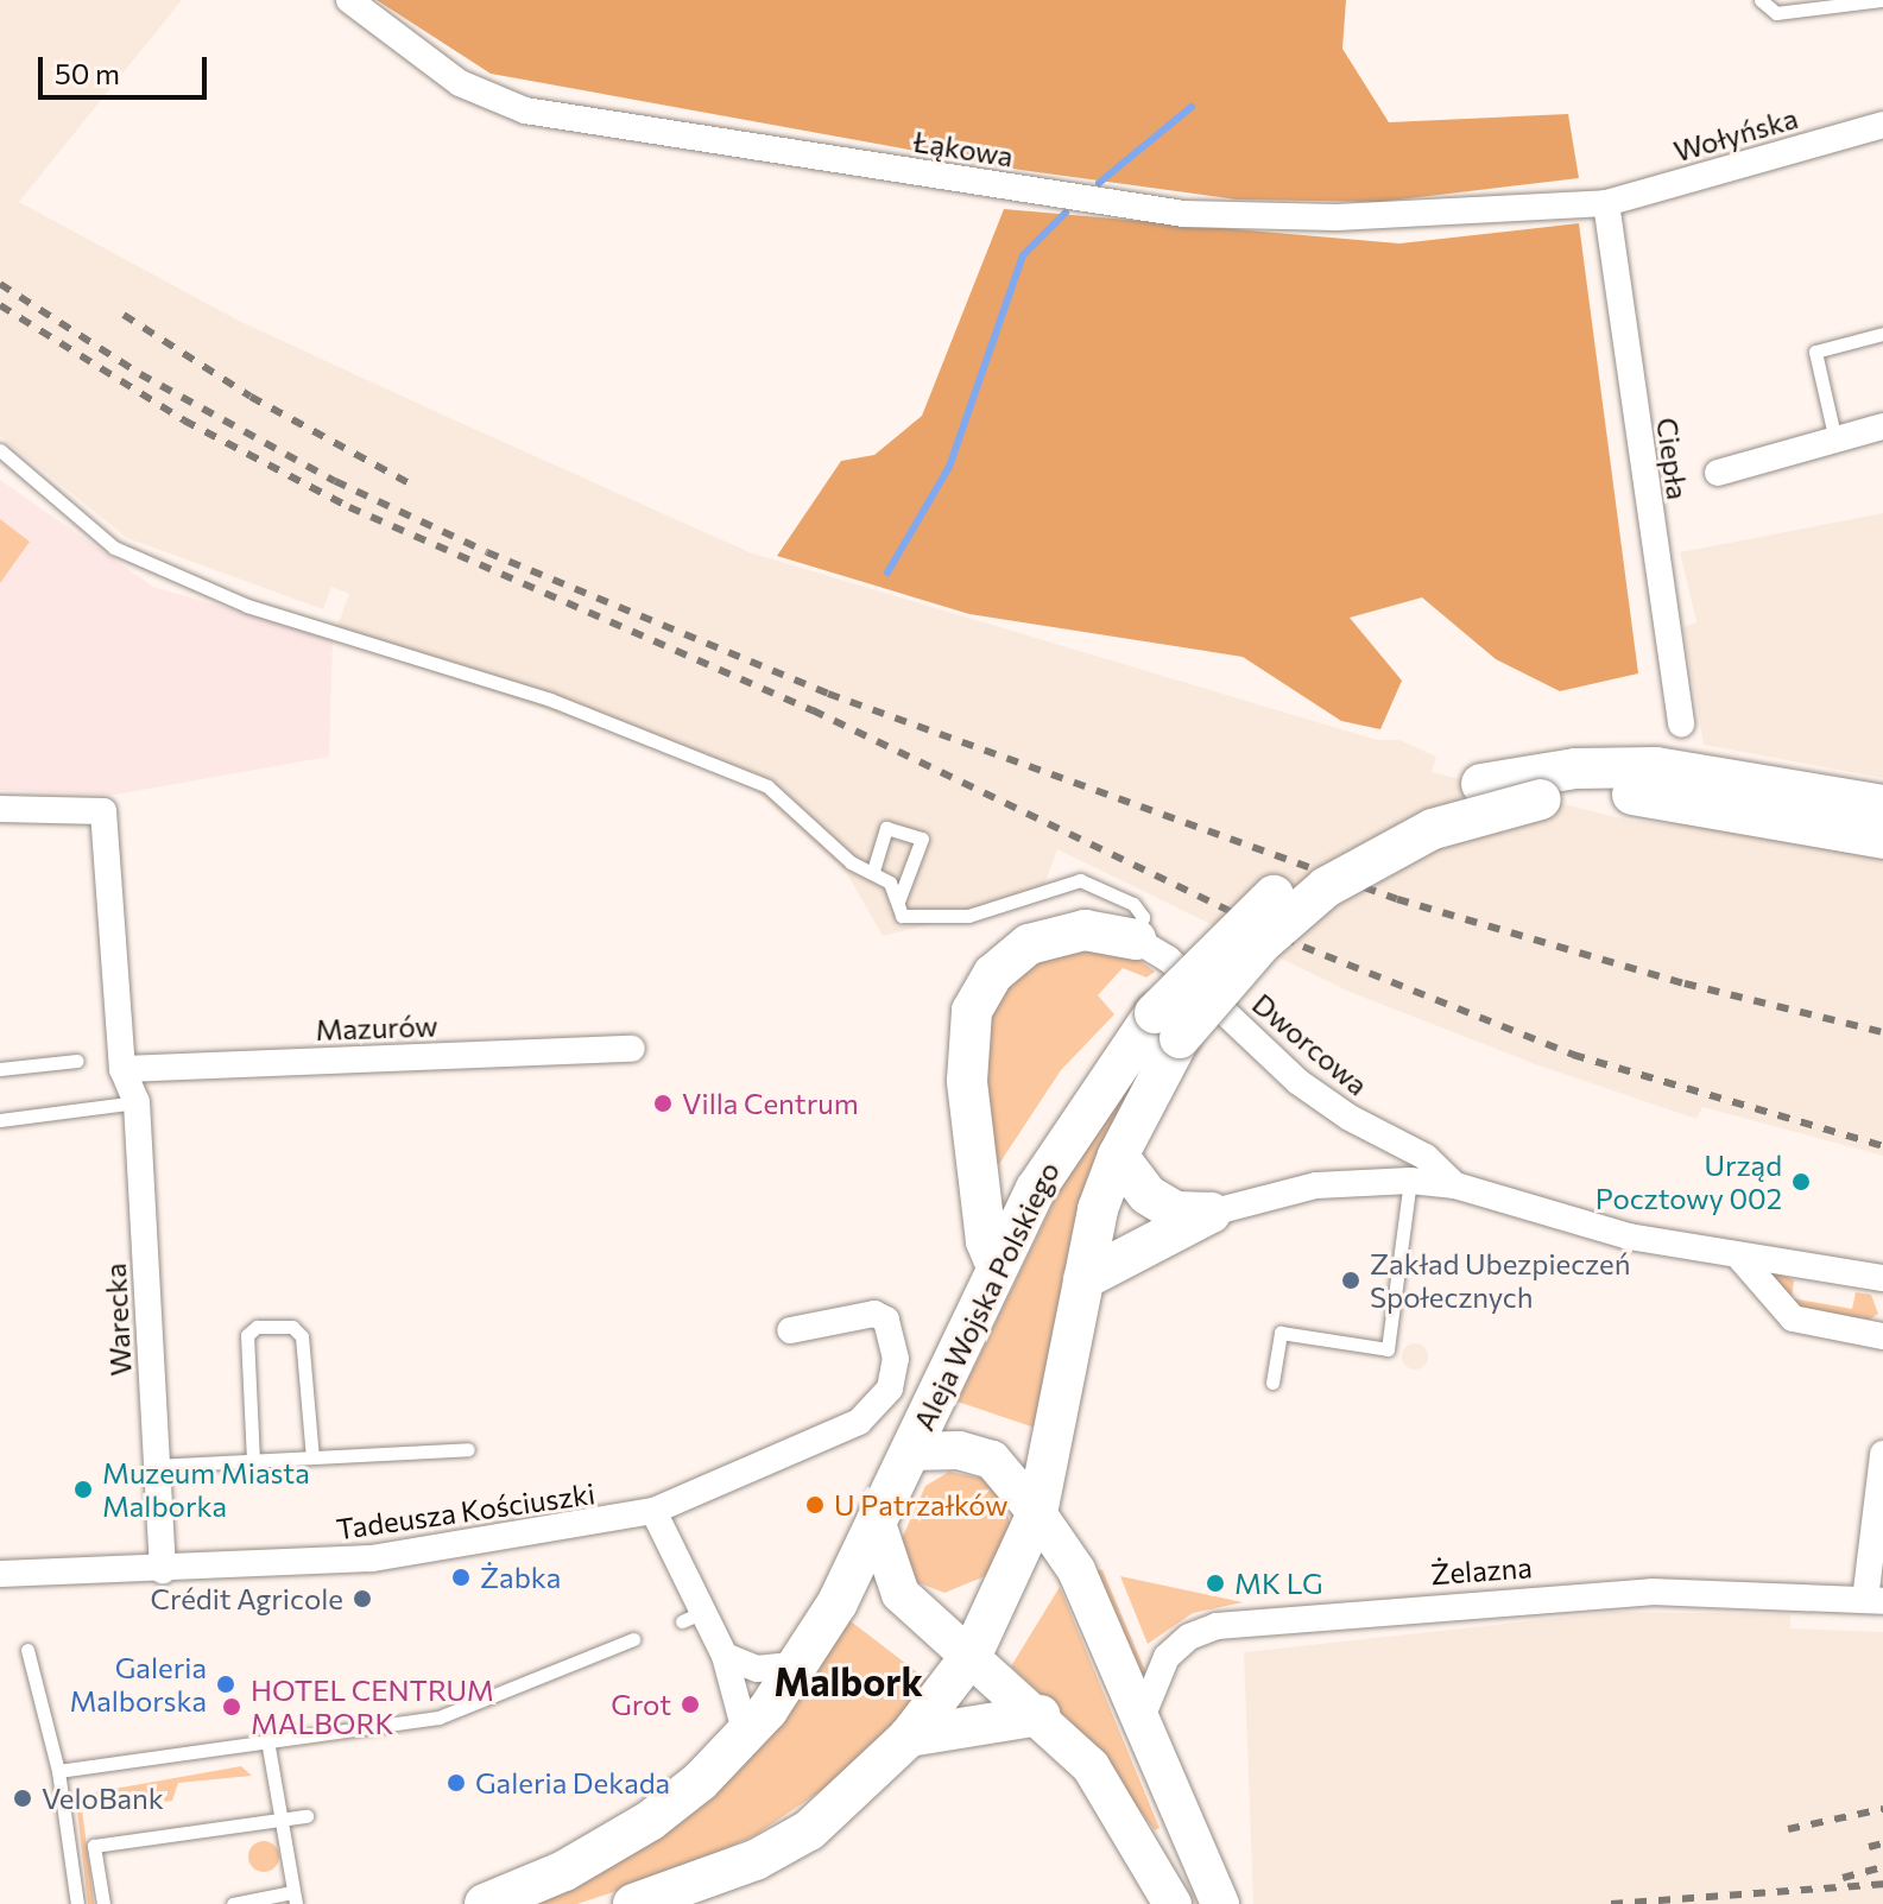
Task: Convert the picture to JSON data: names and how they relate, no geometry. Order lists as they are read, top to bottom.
{
  "streets": {
    "main road": ["Aleja Wojska Polskiego"],
    "street": [
      "Wołyńska",
      "Łąkowa",
      "Ciepła",
      "Mazurów",
      "Dworcowa",
      "Warecka",
      "Tadeusza Kościuszki",
      "Żelazna"
    ]
  },
  "crossings": [
    ["Wołyńska", "Łąkowa"],
    ["Wołyńska", "Ciepła"],
    ["Łąkowa", "Ciepła"],
    ["Mazurów", "Warecka"],
    ["Warecka", "Tadeusza Kościuszki"]
  ],
  "districts": ["Malbork"],
  "places": [
    "Villa Centrum",
    "Urząd Pocztowy 002",
    "Zakład Ubezpieczeń Społecznych",
    "Muzeum Miasta Malborka",
    "U Patrzałków",
    "Żabka",
    "MK LG",
    "Crédit Agricole",
    "Galeria Malborska",
    "Grot",
    "HOTEL CENTRUM MALBORK",
    "Galeria Dekada",
    "VeloBank"
  ],
  "scale_bar": "50 m"
}
